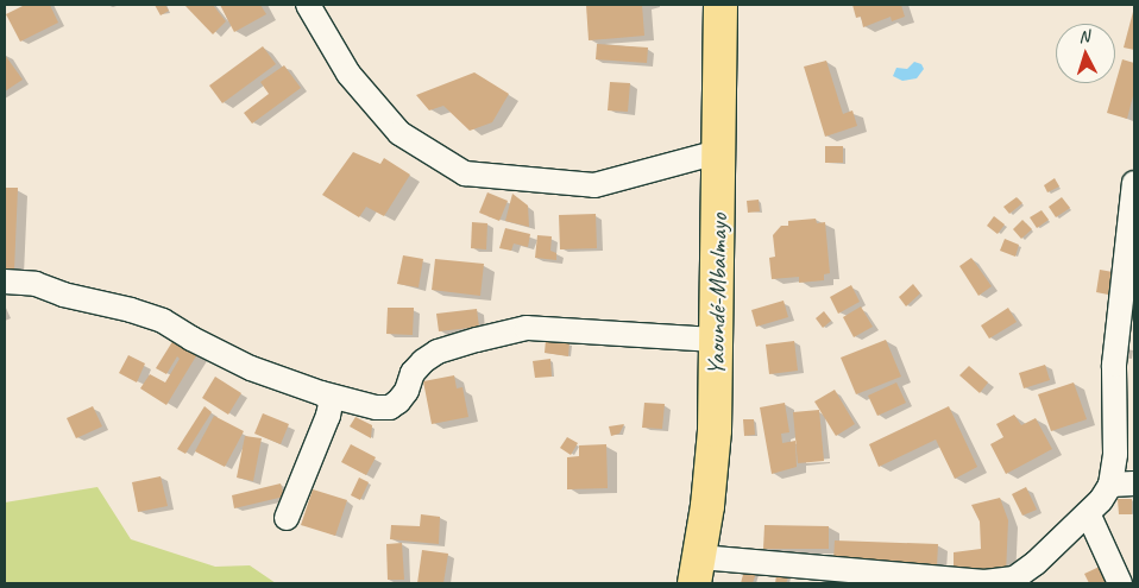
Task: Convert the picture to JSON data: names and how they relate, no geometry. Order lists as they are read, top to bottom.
{
  "streets": {
    "highway": ["Yaoundé-Mbalmayo"]
  },
  "north": "top"
}
